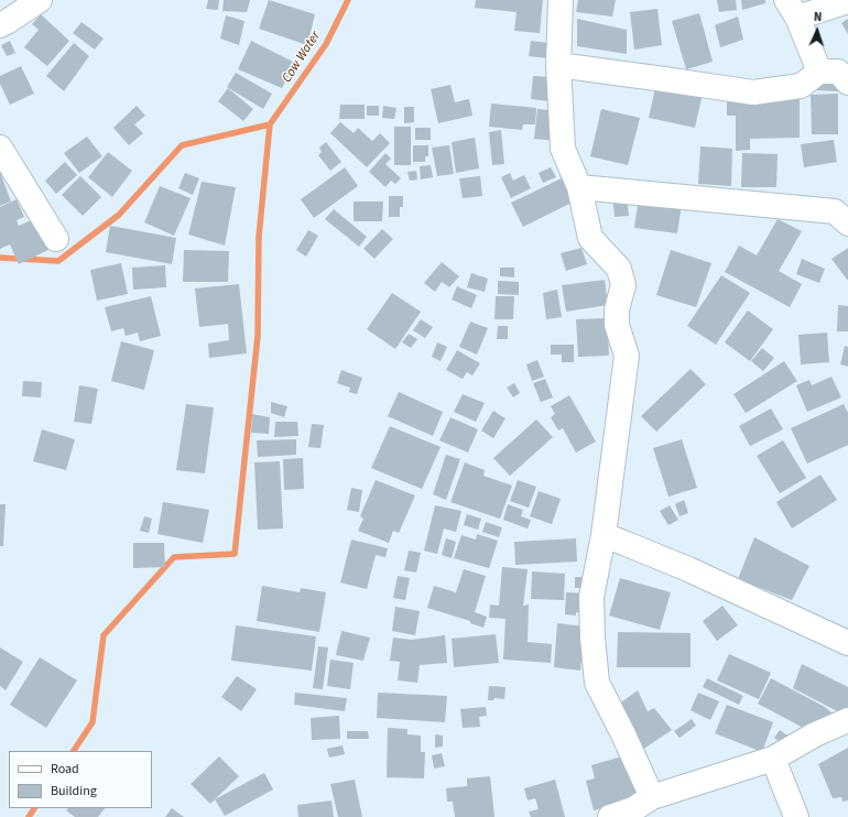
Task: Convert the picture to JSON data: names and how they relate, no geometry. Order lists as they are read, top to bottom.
{
  "water": ["Cow Water"],
  "legend": ["Road", "Building"],
  "north": "top"
}
